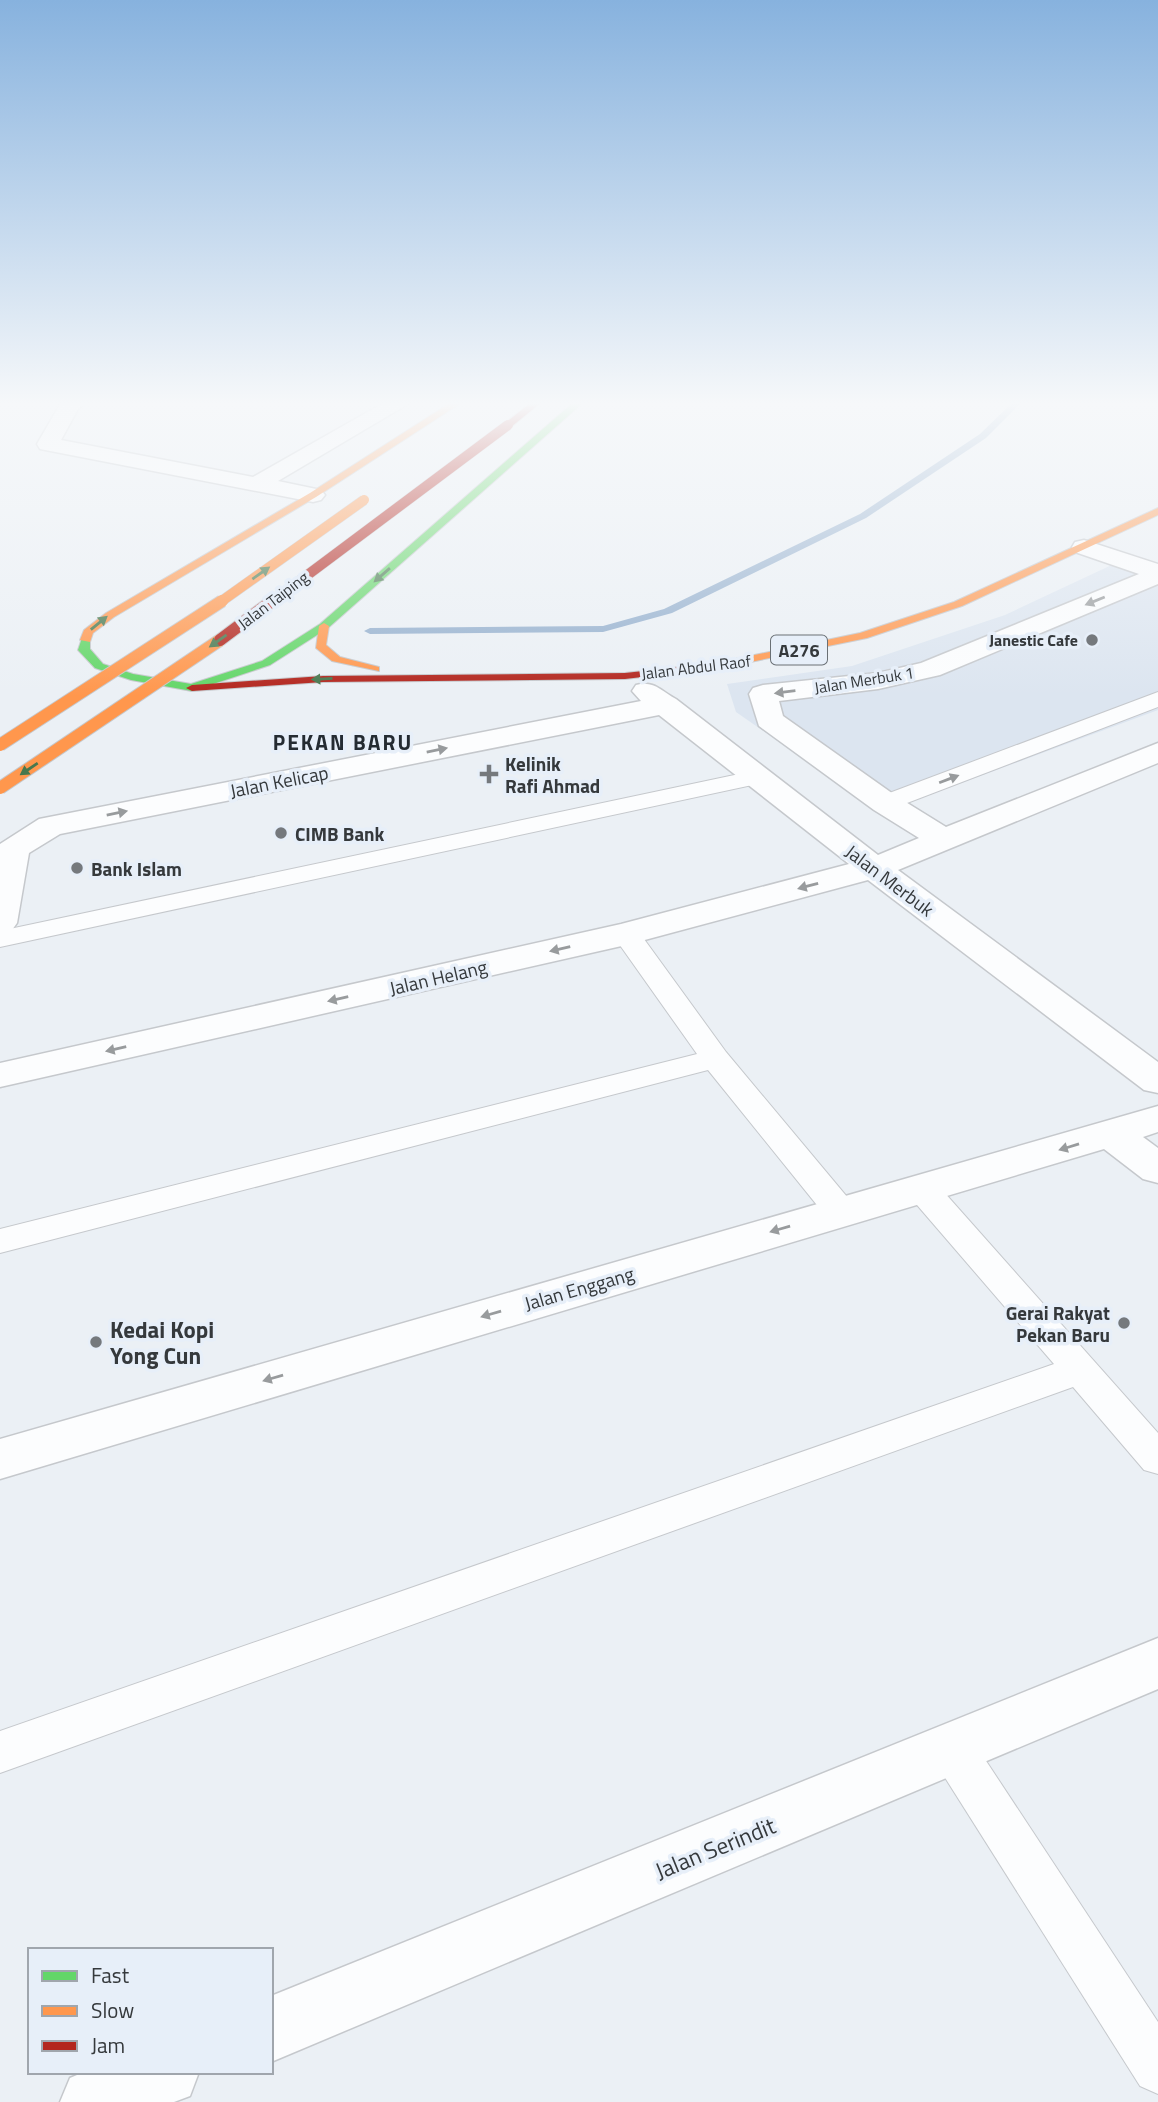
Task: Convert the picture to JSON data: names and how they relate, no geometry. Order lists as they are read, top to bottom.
{
  "streets": {
    "main road": ["Jalan Taiping", "A276", "Jalan Abdul Raof"],
    "street": [
      "Jalan Merbuk 1",
      "Jalan Kelicap",
      "Jalan Merbuk",
      "Jalan Helang",
      "Jalan Enggang",
      "Jalan Serindit"
    ]
  },
  "crossings": [
    ["Jalan Abdul Raof", "Jalan Merbuk"],
    ["Jalan Kelicap", "Jalan Merbuk"],
    ["Jalan Merbuk", "Jalan Helang"]
  ],
  "one_way": ["Jalan Kelicap", "Jalan Helang", "Jalan Enggang"],
  "districts": ["PEKAN BARU"],
  "places": {
    "other": [
      "Janestic Cafe",
      "CIMB Bank",
      "Bank Islam",
      "Gerai Rakyat Pekan Baru",
      "Kedai Kopi Yong Cun"
    ],
    "health": ["Kelinik Rafi Ahmad"]
  },
  "legend": ["Fast", "Slow", "Jam"]
}
